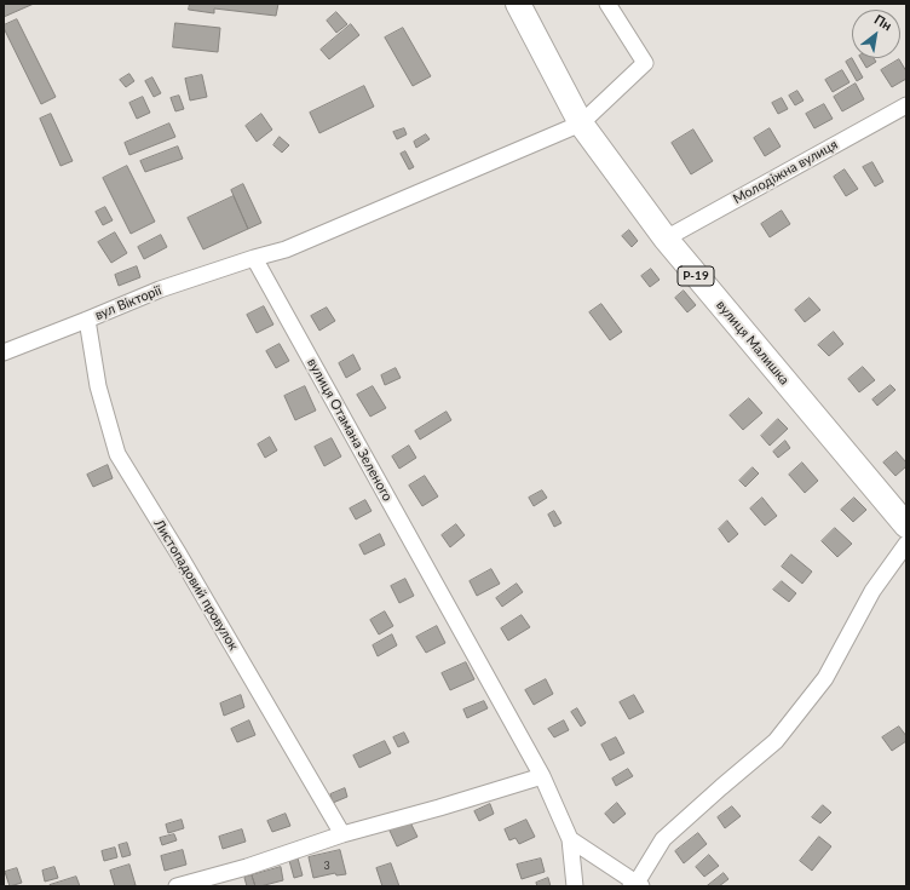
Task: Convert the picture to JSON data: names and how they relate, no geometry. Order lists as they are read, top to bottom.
{
  "streets": {
    "main road": ["Р-19", "вулиця Малишка"],
    "street": [
      "Молодіжна вулиця",
      "вул Вікторії",
      "вулиця Отамана Зеленого",
      "Листопадовий провулок"
    ]
  },
  "crossings": [
    ["Молодіжна вулиця", "вулиця Малишка"],
    ["вул Вікторії", "вулиця Отамана Зеленого"],
    ["вул Вікторії", "Листопадовий провулок"]
  ],
  "house_numbers": ["3"],
  "north": "top right"
}
